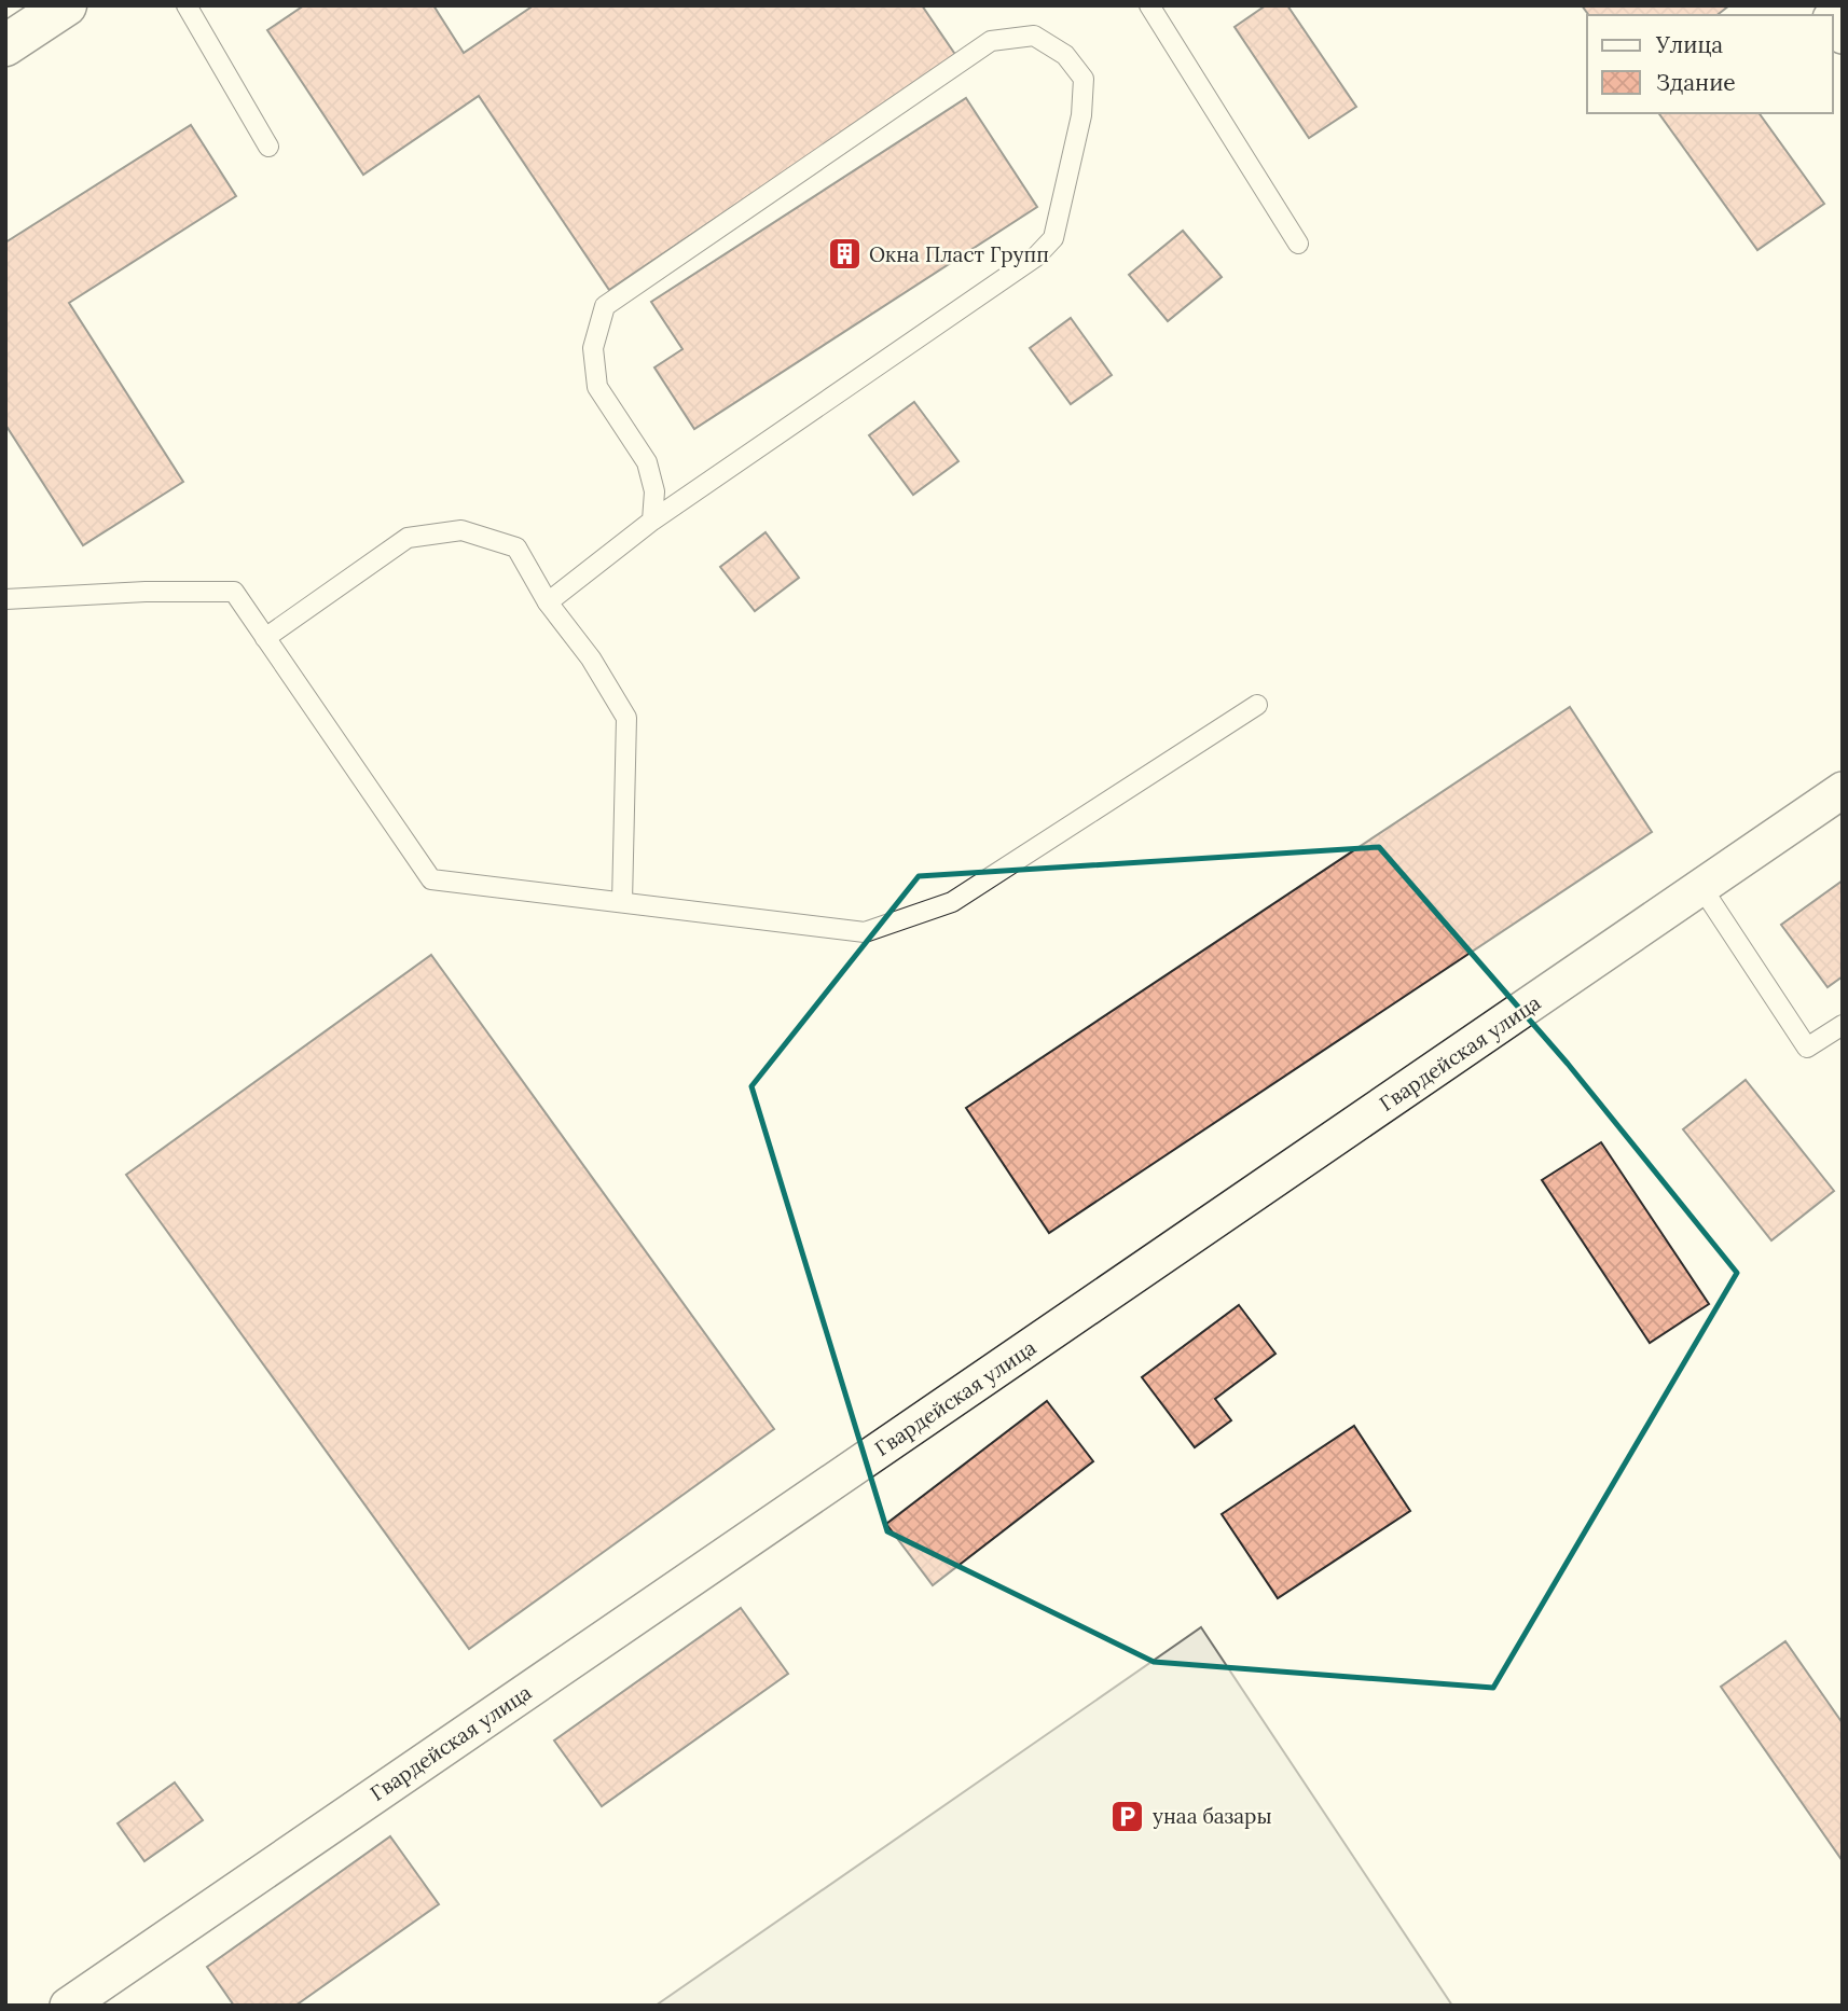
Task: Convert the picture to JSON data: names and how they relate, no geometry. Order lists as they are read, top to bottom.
{
  "streets": {
    "street": ["Гвардейская улица"]
  },
  "places": {
    "building": ["Окна Пласт Групп"],
    "parking": ["унаа базары"]
  },
  "legend": ["Улица", "Здание"]
}
